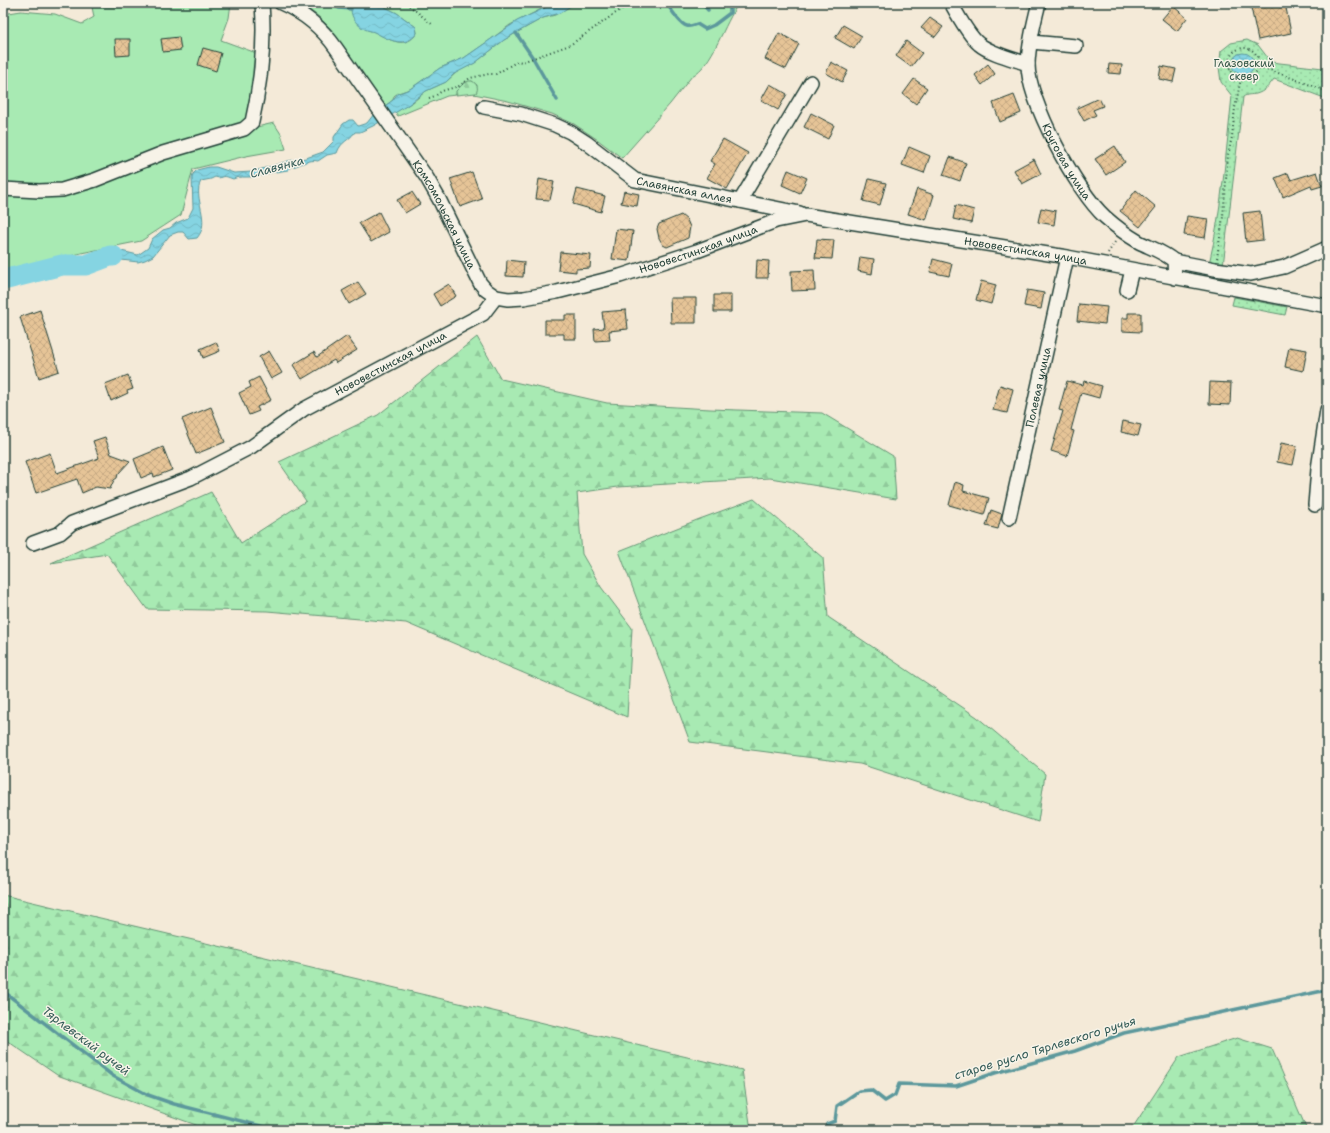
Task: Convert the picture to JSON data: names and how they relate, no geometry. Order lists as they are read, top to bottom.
{
  "streets": {
    "street": [
      "Круговая улица",
      "Славянская аллея",
      "Комсомольская улица",
      "Нововестинская улица",
      "Полевая улица"
    ]
  },
  "crossings": [
    ["Славянская аллея", "Нововестинская улица"],
    ["Комсомольская улица", "Нововестинская улица"],
    ["Нововестинская улица", "Полевая улица"]
  ],
  "water": ["Славянка", "Тярлевский ручей", "старое русло Тярлевского ручья"],
  "parks": ["Глазовский сквер"]
}
